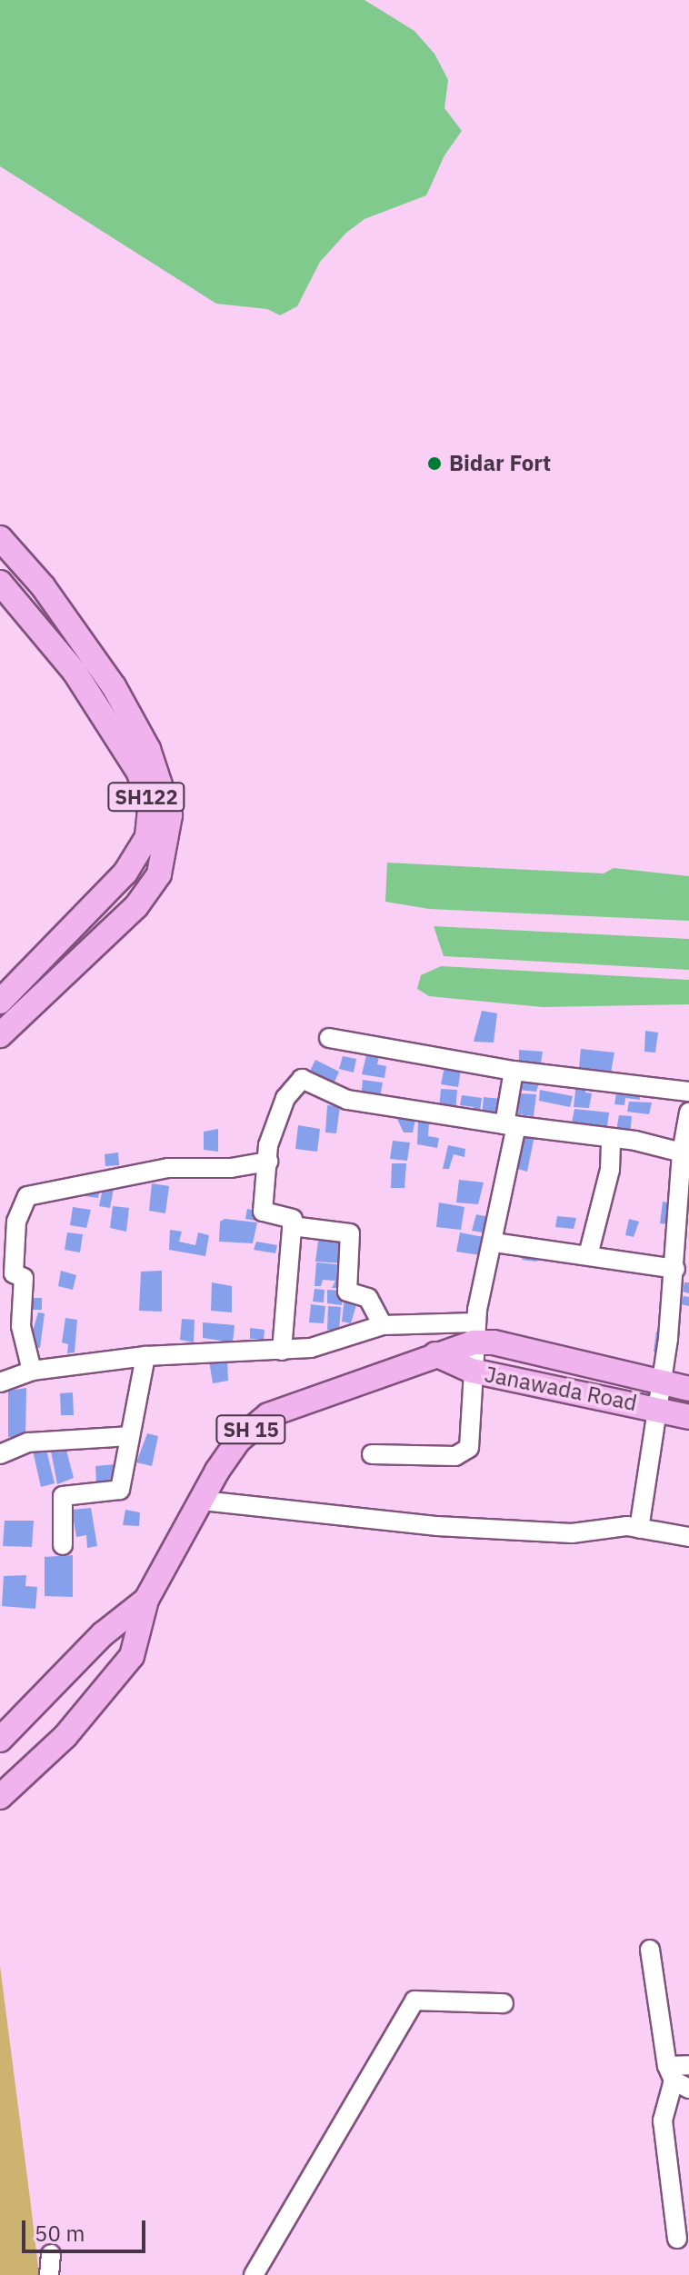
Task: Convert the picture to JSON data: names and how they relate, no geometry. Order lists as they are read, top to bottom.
{
  "streets": {
    "main road": ["SH122", "Janawada Road", "SH 15"]
  },
  "places": ["Bidar Fort"],
  "scale_bar": "50 m"
}
